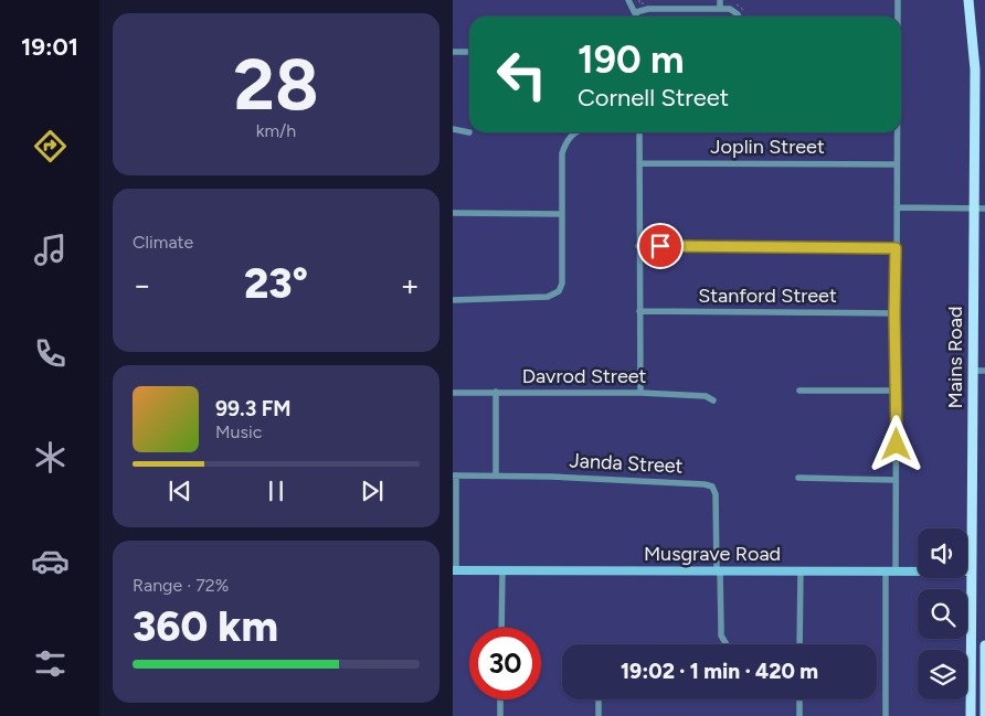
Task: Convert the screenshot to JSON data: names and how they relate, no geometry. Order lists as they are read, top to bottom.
{
  "streets": {
    "main road": ["Mains Road"],
    "street": [
      "Joplin Street",
      "Stanford Street",
      "Davrod Street",
      "Janda Street",
      "Musgrave Road"
    ]
  },
  "crossings": [
    ["Mains Road", "Musgrave Road"],
    ["Janda Street", "Musgrave Road"]
  ],
  "page": {
    "tabs": "19:01",
    "tile": [
      ["28", "km/h"],
      "Climate",
      ["Range · 72%", "360 km"]
    ],
    "turn": ["190 m", "Cornell Street"],
    "heat": ["−", "23°", "+"],
    "song": ["99.3 FM", "Music"],
    "limit": "30",
    "trip": "19:02 · 1 min · 420 m"
  }
}
